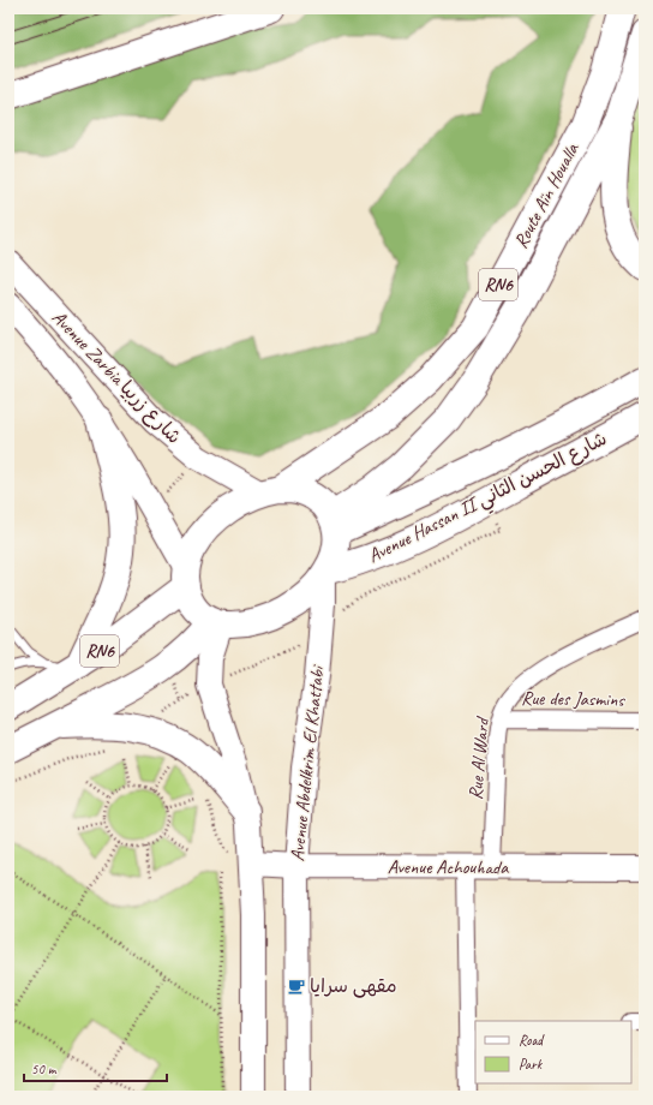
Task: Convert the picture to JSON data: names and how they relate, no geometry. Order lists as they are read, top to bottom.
{
  "streets": {
    "highway": ["Route Aïn Houalla", "RN6", "Avenue Hassan II شارع الحسن الثاني"],
    "street": [
      "Avenue Zarbia شارع زربيا",
      "Rue des Jasmins",
      "Rue Al Ward",
      "Avenue Abdelkrim El Khattabi",
      "Avenue Achouhada"
    ]
  },
  "crossings": [
    ["Route Aïn Houalla", "RN6"],
    ["Route Aïn Houalla", "Avenue Zarbia شارع زربيا"],
    ["Route Aïn Houalla", "Avenue Hassan II شارع الحسن الثاني"],
    ["Route Aïn Houalla", "Avenue Abdelkrim El Khattabi"],
    ["RN6", "Avenue Zarbia شارع زربيا"],
    ["RN6", "Avenue Hassan II شارع الحسن الثاني"],
    ["RN6", "Avenue Abdelkrim El Khattabi"],
    ["Avenue Zarbia شارع زربيا", "Avenue Hassan II شارع الحسن الثاني"],
    ["Avenue Zarbia شارع زربيا", "Avenue Abdelkrim El Khattabi"],
    ["Avenue Hassan II شارع الحسن الثاني", "Avenue Abdelkrim El Khattabi"],
    ["Rue des Jasmins", "Rue Al Ward"],
    ["Rue Al Ward", "Avenue Achouhada"],
    ["Avenue Abdelkrim El Khattabi", "Avenue Achouhada"]
  ],
  "places": {
    "cafe": ["مقهى سرايا"]
  },
  "legend": ["Road", "Park"],
  "scale_bar": "50 m"
}
